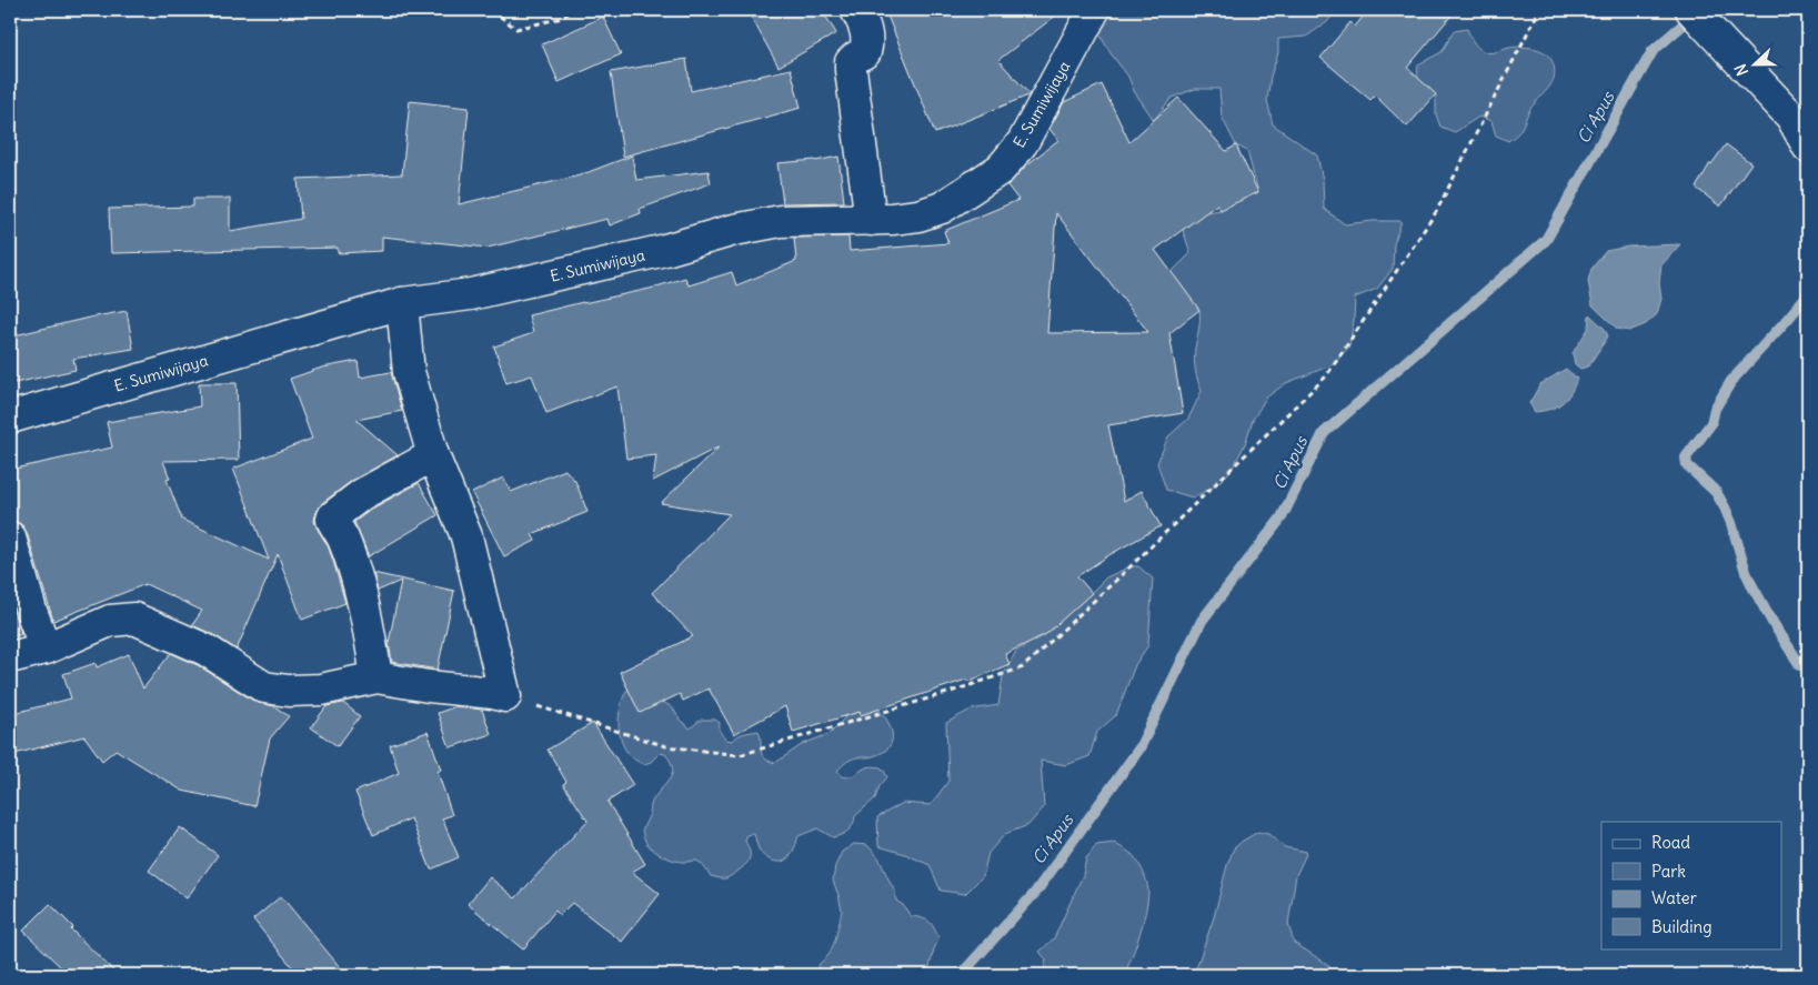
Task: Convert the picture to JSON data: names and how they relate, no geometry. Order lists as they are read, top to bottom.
{
  "streets": {
    "street": ["E. Sumiwijaya"]
  },
  "water": ["Ci Apus"],
  "legend": [
    "Road",
    "Park",
    "Water",
    "Building"
  ],
  "north": "left"
}
